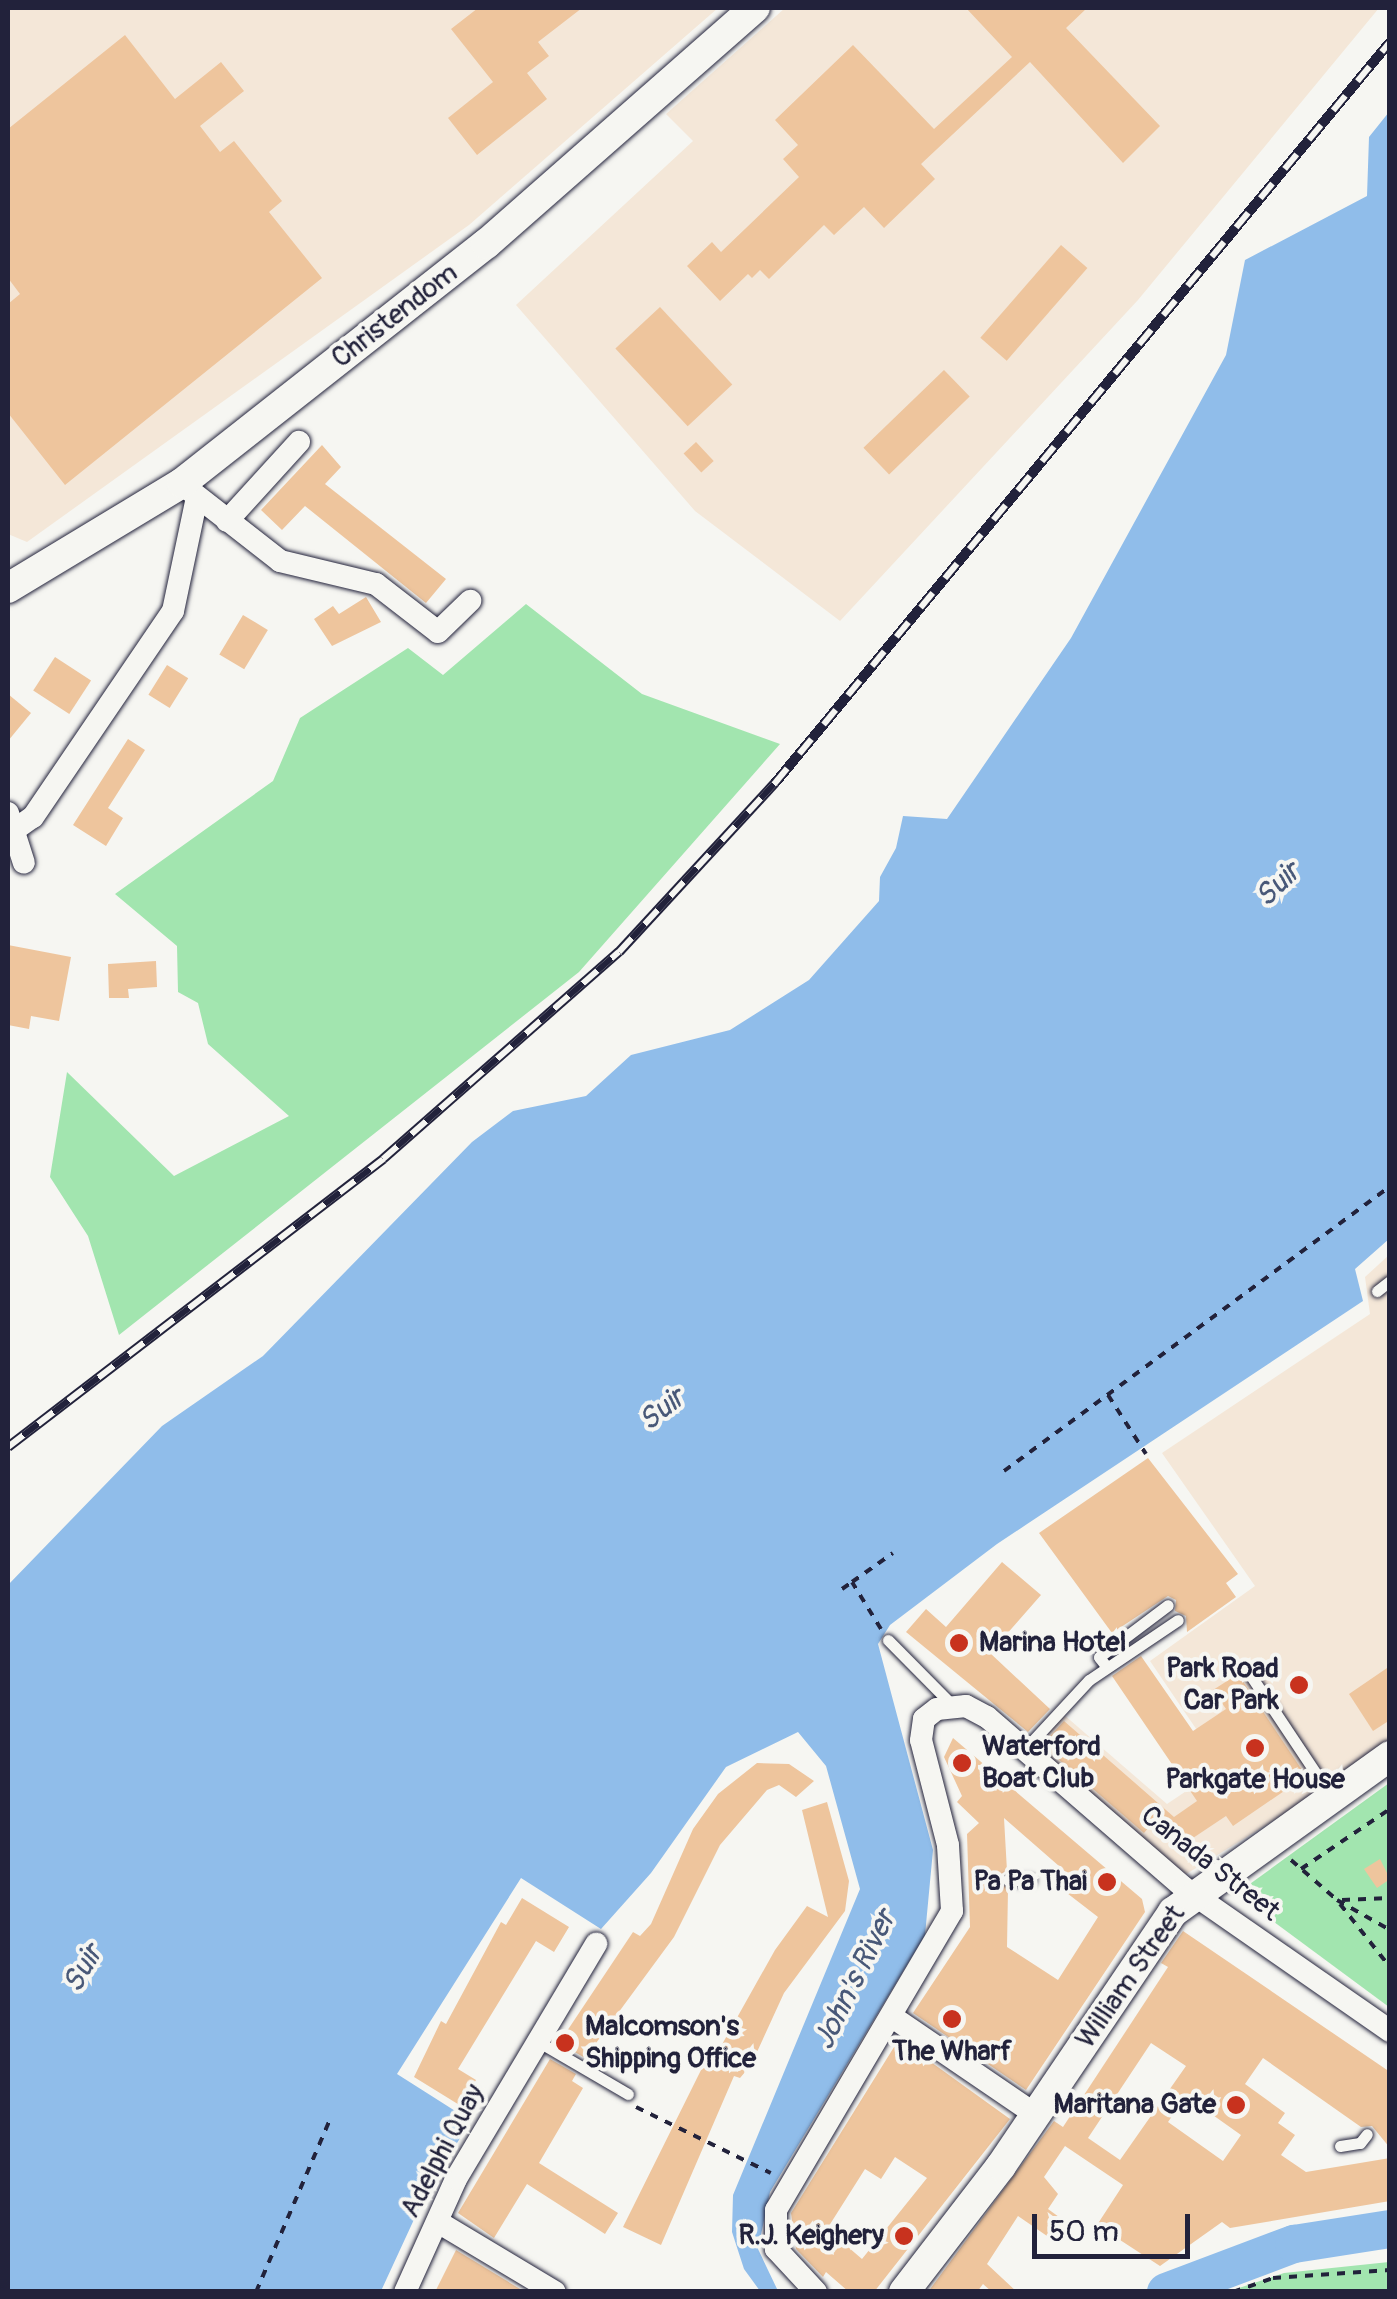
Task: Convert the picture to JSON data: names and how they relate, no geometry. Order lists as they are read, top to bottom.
{
  "streets": {
    "street": [
      "Christendom",
      "Canada Street",
      "William Street",
      "Adelphi Quay"
    ]
  },
  "crossings": [
    ["Canada Street", "William Street"]
  ],
  "water": ["Suir", "John's River"],
  "places": [
    "Marina Hotel",
    "Park Road Car Park",
    "Parkgate House",
    "Waterford Boat Club",
    "Pa Pa Thai",
    "The Wharf",
    "Malcomson's Shipping Office",
    "Maritana Gate",
    "R.J. Keighery"
  ],
  "scale_bar": "50 m"
}
